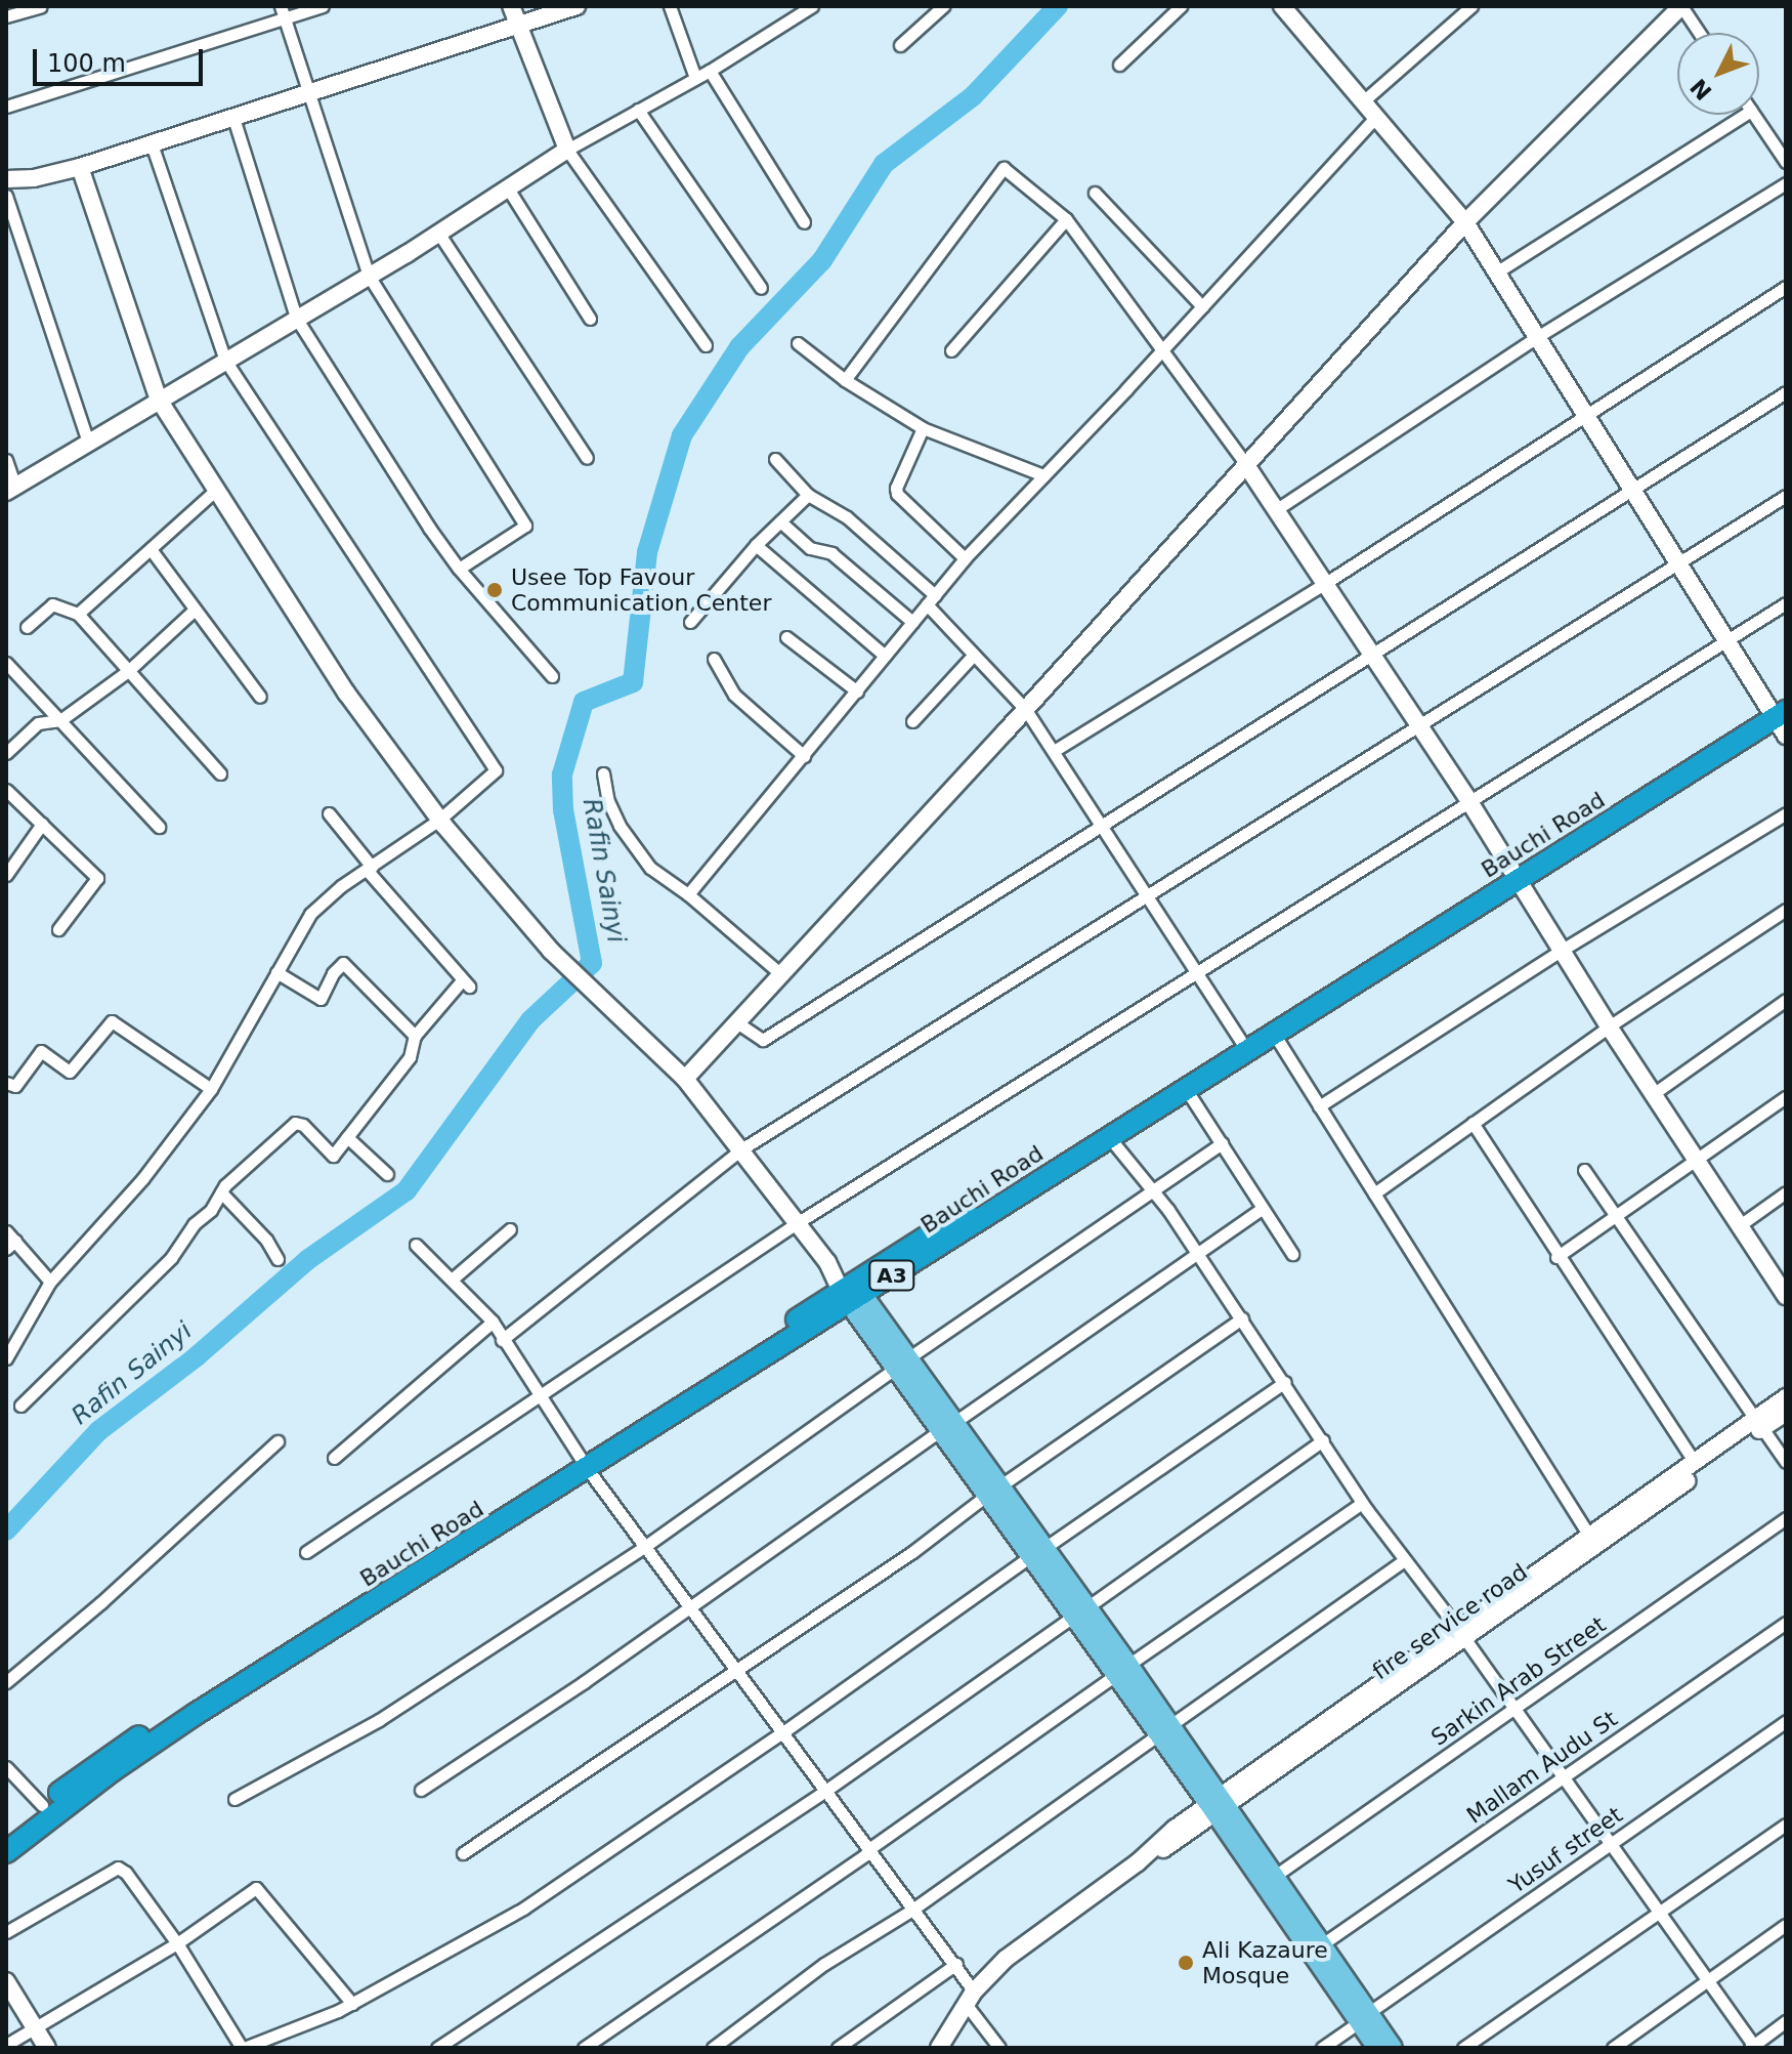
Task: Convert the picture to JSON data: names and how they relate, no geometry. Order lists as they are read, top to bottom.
{
  "streets": {
    "highway": ["Bauchi Road", "A3"],
    "street": [
      "fire service road",
      "Sarkin Arab Street",
      "Mallam Audu St",
      "Yusuf street"
    ]
  },
  "water": ["Rafin Sainyi"],
  "places": ["Usee Top Favour Communication Center", "Ali Kazaure Mosque"],
  "scale_bar": "100 m",
  "north": "bottom left"
}
